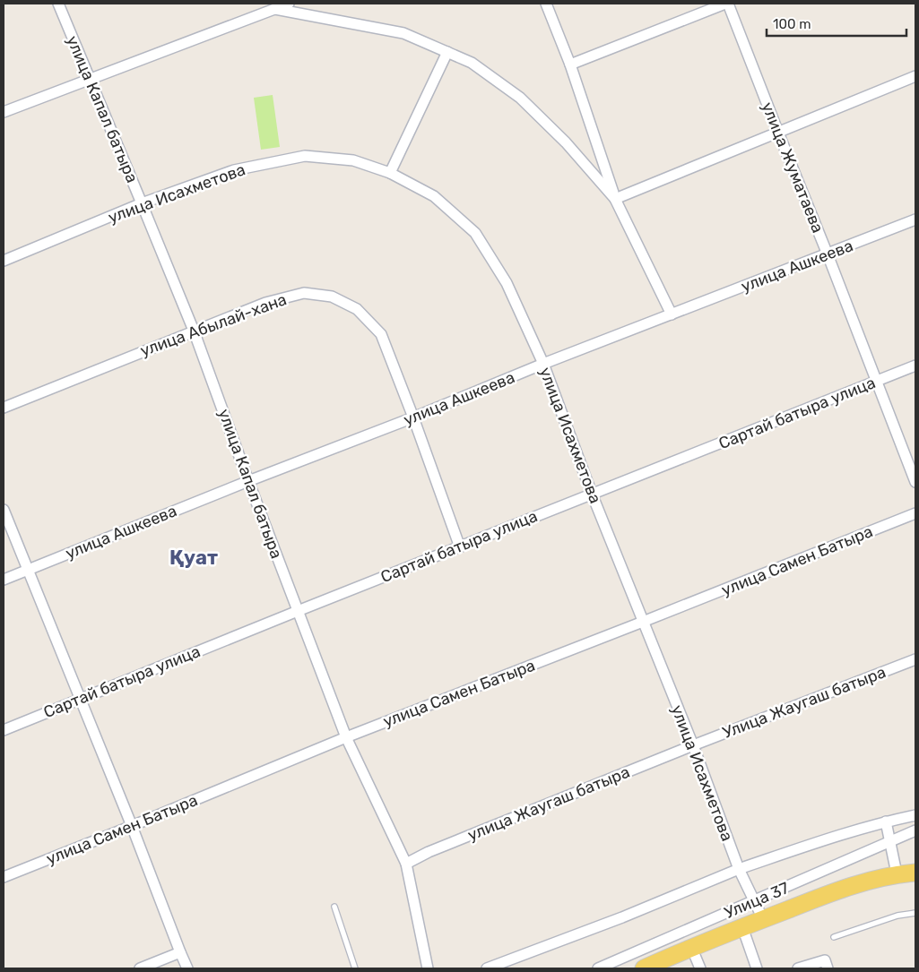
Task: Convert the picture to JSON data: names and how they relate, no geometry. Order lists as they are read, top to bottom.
{
  "streets": {
    "street": [
      "улица Капал батыра",
      "улица Жуматаева",
      "улица Исахметова",
      "улица Ашкеева",
      "улица Абылай-хана",
      "Сартай батыра улица",
      "улица Самен Батыра",
      "Улица Жаугаш батыра",
      "улица Жаугаш батыра",
      "Улица 37"
    ]
  },
  "crossings": [
    ["улица Капал батыра", "улица Исахметова"],
    ["улица Капал батыра", "улица Ашкеева"],
    ["улица Капал батыра", "улица Абылай-хана"],
    ["улица Капал батыра", "Сартай батыра улица"],
    ["улица Капал батыра", "улица Самен Батыра"],
    ["улица Капал батыра", "улица Жаугаш батыра"],
    ["улица Жуматаева", "улица Ашкеева"],
    ["улица Жуматаева", "Сартай батыра улица"],
    ["улица Исахметова", "улица Ашкеева"],
    ["улица Исахметова", "Сартай батыра улица"],
    ["улица Исахметова", "улица Самен Батыра"],
    ["улица Исахметова", "Улица Жаугаш батыра"],
    ["улица Исахметова", "улица Жаугаш батыра"],
    ["улица Ашкеева", "улица Абылай-хана"],
    ["улица Абылай-хана", "Сартай батыра улица"],
    ["Улица Жаугаш батыра", "улица Жаугаш батыра"]
  ],
  "districts": ["Қуат"],
  "scale_bar": "100 m"
}
